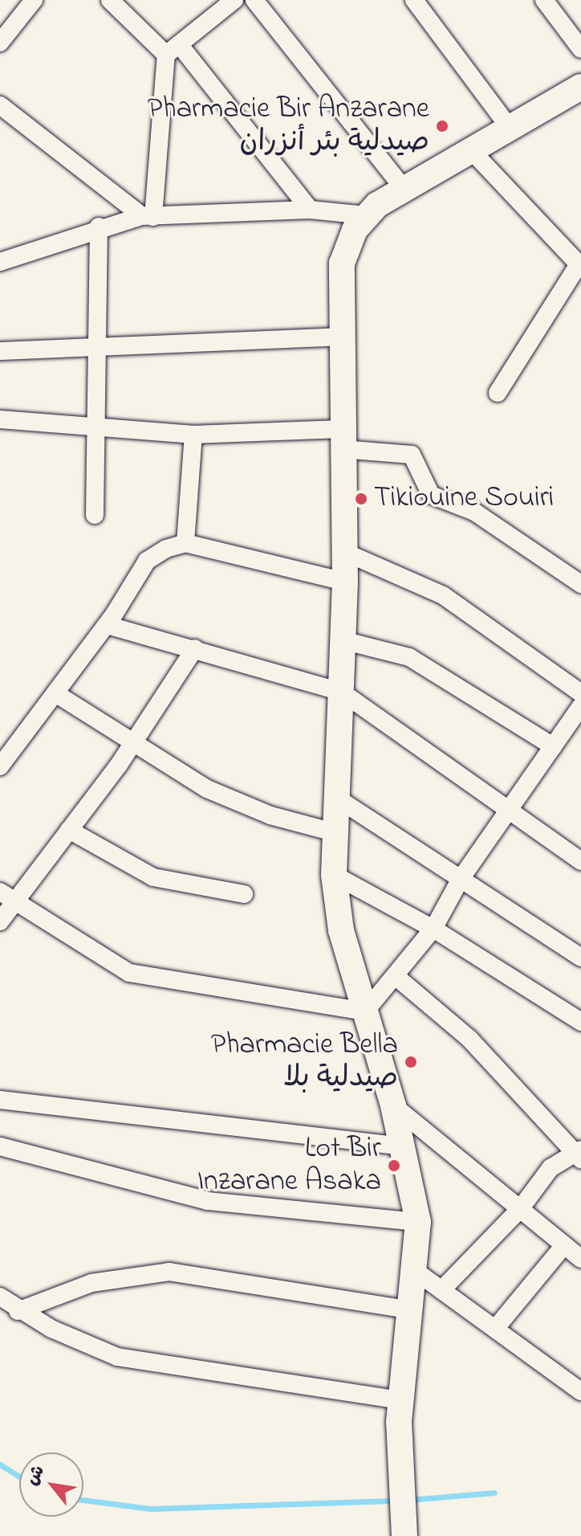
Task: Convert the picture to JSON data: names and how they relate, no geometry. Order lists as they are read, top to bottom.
{
  "places": [
    "Pharmacie Bir Anzarane صيدلية بئر أنزران",
    "Tikiouine Souiri",
    "Pharmacie Bella صيدلية بلا",
    "Lot Bir Inzarane Asaka"
  ],
  "north": "top left"
}
